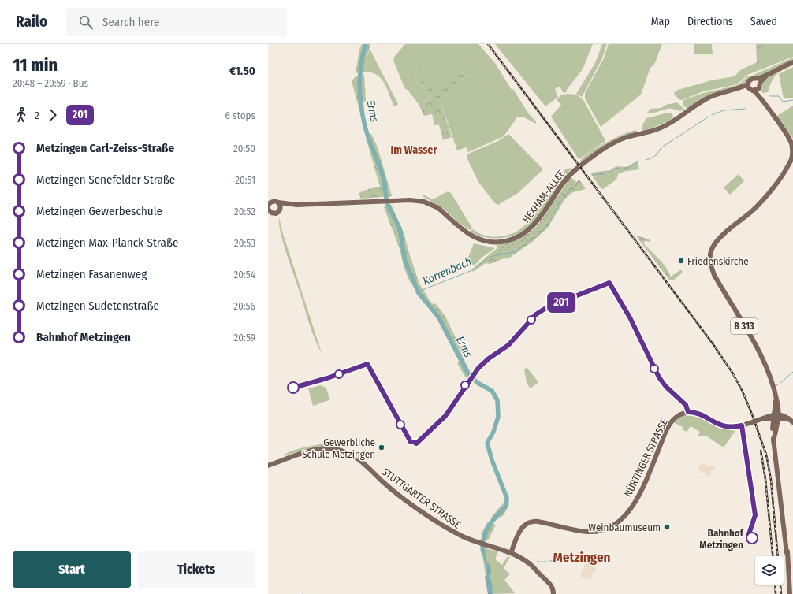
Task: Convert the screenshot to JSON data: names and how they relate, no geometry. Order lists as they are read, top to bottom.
{
  "streets": {
    "main road": [
      "HEXHAM-ALLEE",
      "B 313",
      "NÜRTINGER STRASSE",
      "STUTTGARTER STRASSE"
    ]
  },
  "crossings": [
    ["HEXHAM-ALLEE", "B 313"],
    ["B 313", "NÜRTINGER STRASSE"],
    ["NÜRTINGER STRASSE", "STUTTGARTER STRASSE"]
  ],
  "districts": ["Im Wasser", "Metzingen"],
  "water": ["Erms", "Korrenbach"],
  "places": [
    "Friedenskirche",
    "Gewerbliche Schule Metzingen",
    "Weinbaumuseum",
    "Bahnhof Metzingen"
  ],
  "lines": ["bus line 201"],
  "page": {
    "header": "Railo",
    "search": "Search here",
    "nav": ["Map", "Directions", "Saved"],
    "heading": ["11 min", "20:48 – 20:59 · Bus", "€1.50"],
    "on_map": "201",
    "legs": ["2", "201", "6 stops"],
    "list": [
      {
        "name": "Metzingen Carl-Zeiss-Straße",
        "value": "20:50"
      },
      {
        "name": "Metzingen Senefelder Straße",
        "value": "20:51"
      },
      {
        "name": "Metzingen Gewerbeschule",
        "value": "20:52"
      },
      {
        "name": "Metzingen Max-Planck-Straße",
        "value": "20:53"
      },
      {
        "name": "Metzingen Fasanenweg",
        "value": "20:54"
      },
      {
        "name": "Metzingen Sudetenstraße",
        "value": "20:56"
      },
      {
        "name": "Bahnhof Metzingen",
        "value": "20:59"
      }
    ],
    "buttons": ["Start", "Tickets"]
  }
}
